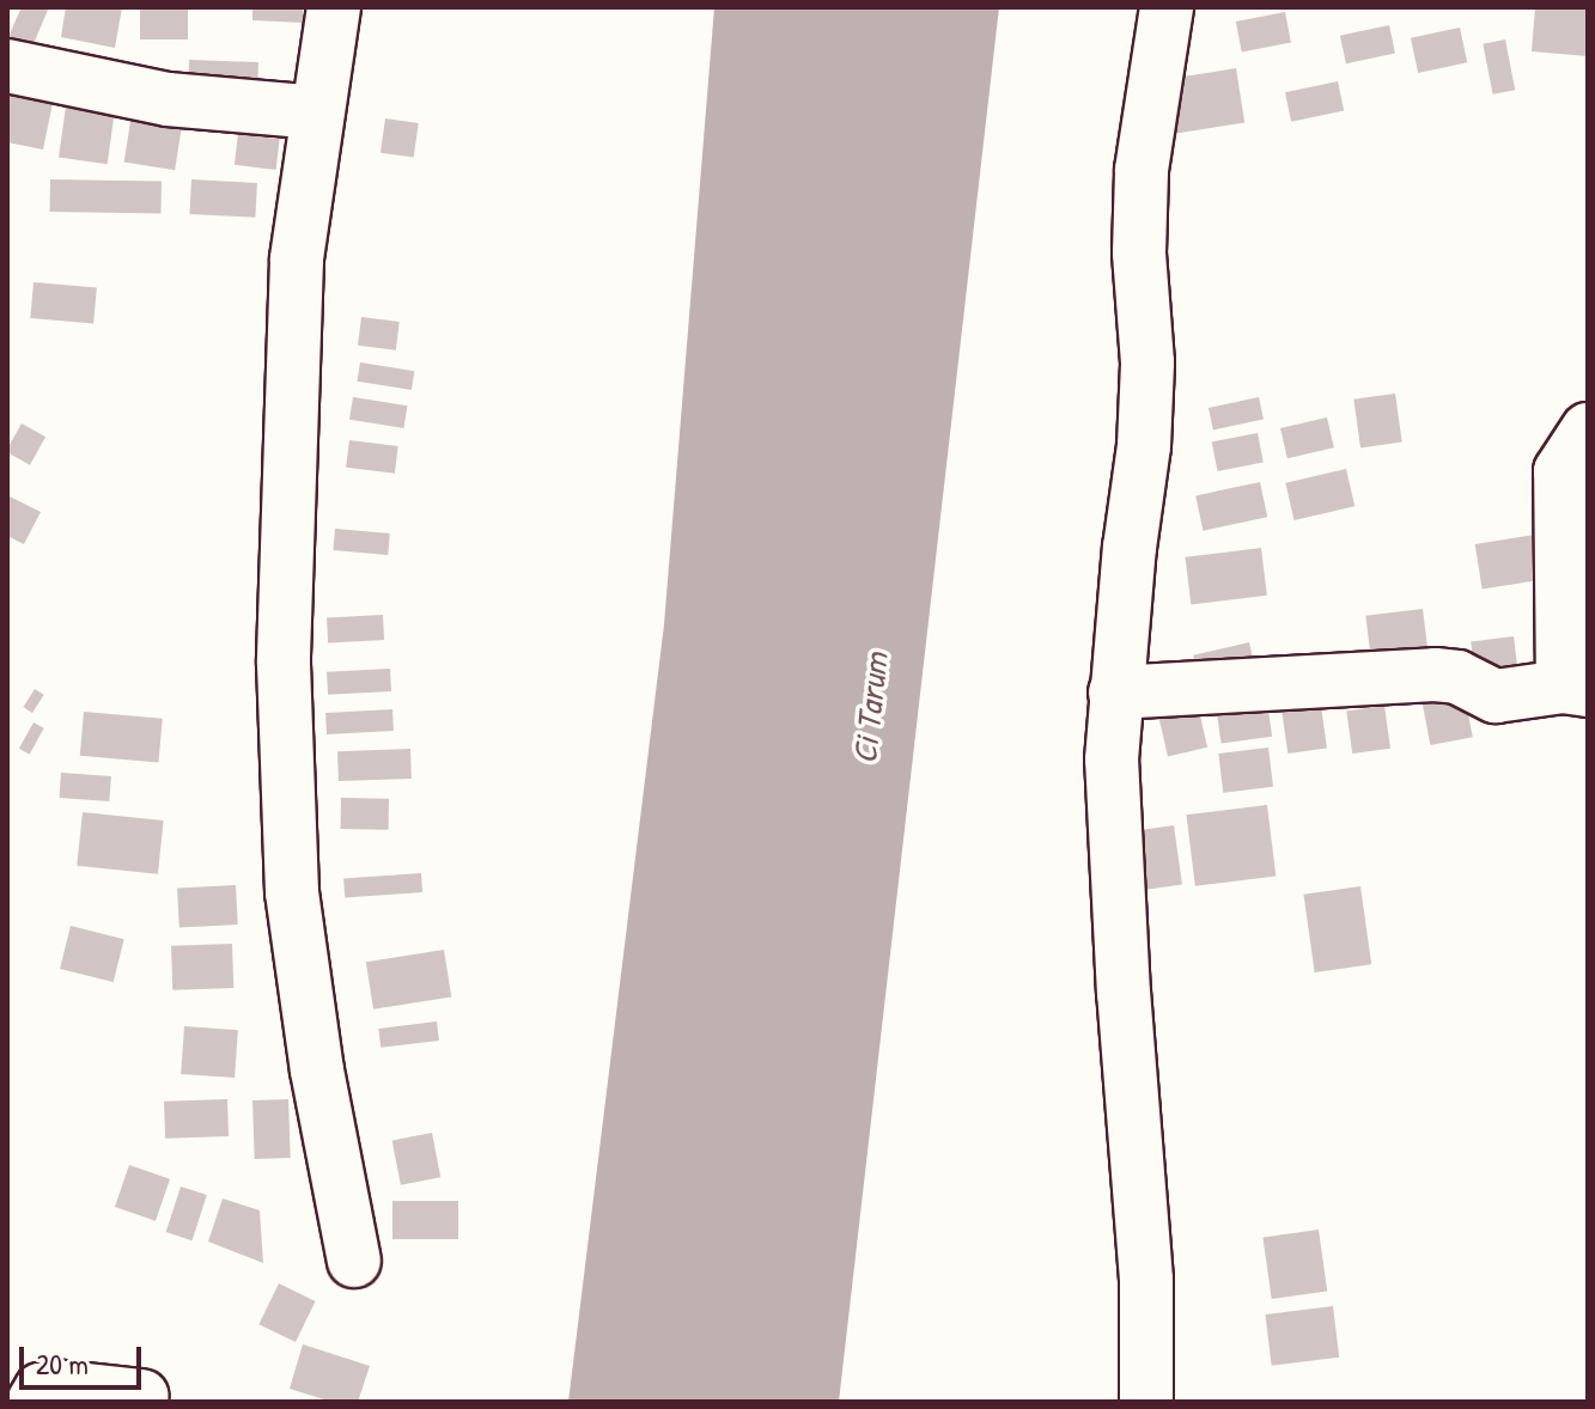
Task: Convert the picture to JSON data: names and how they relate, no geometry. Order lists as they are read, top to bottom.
{
  "water": ["Ci Tarum"],
  "scale_bar": "20 m"
}
